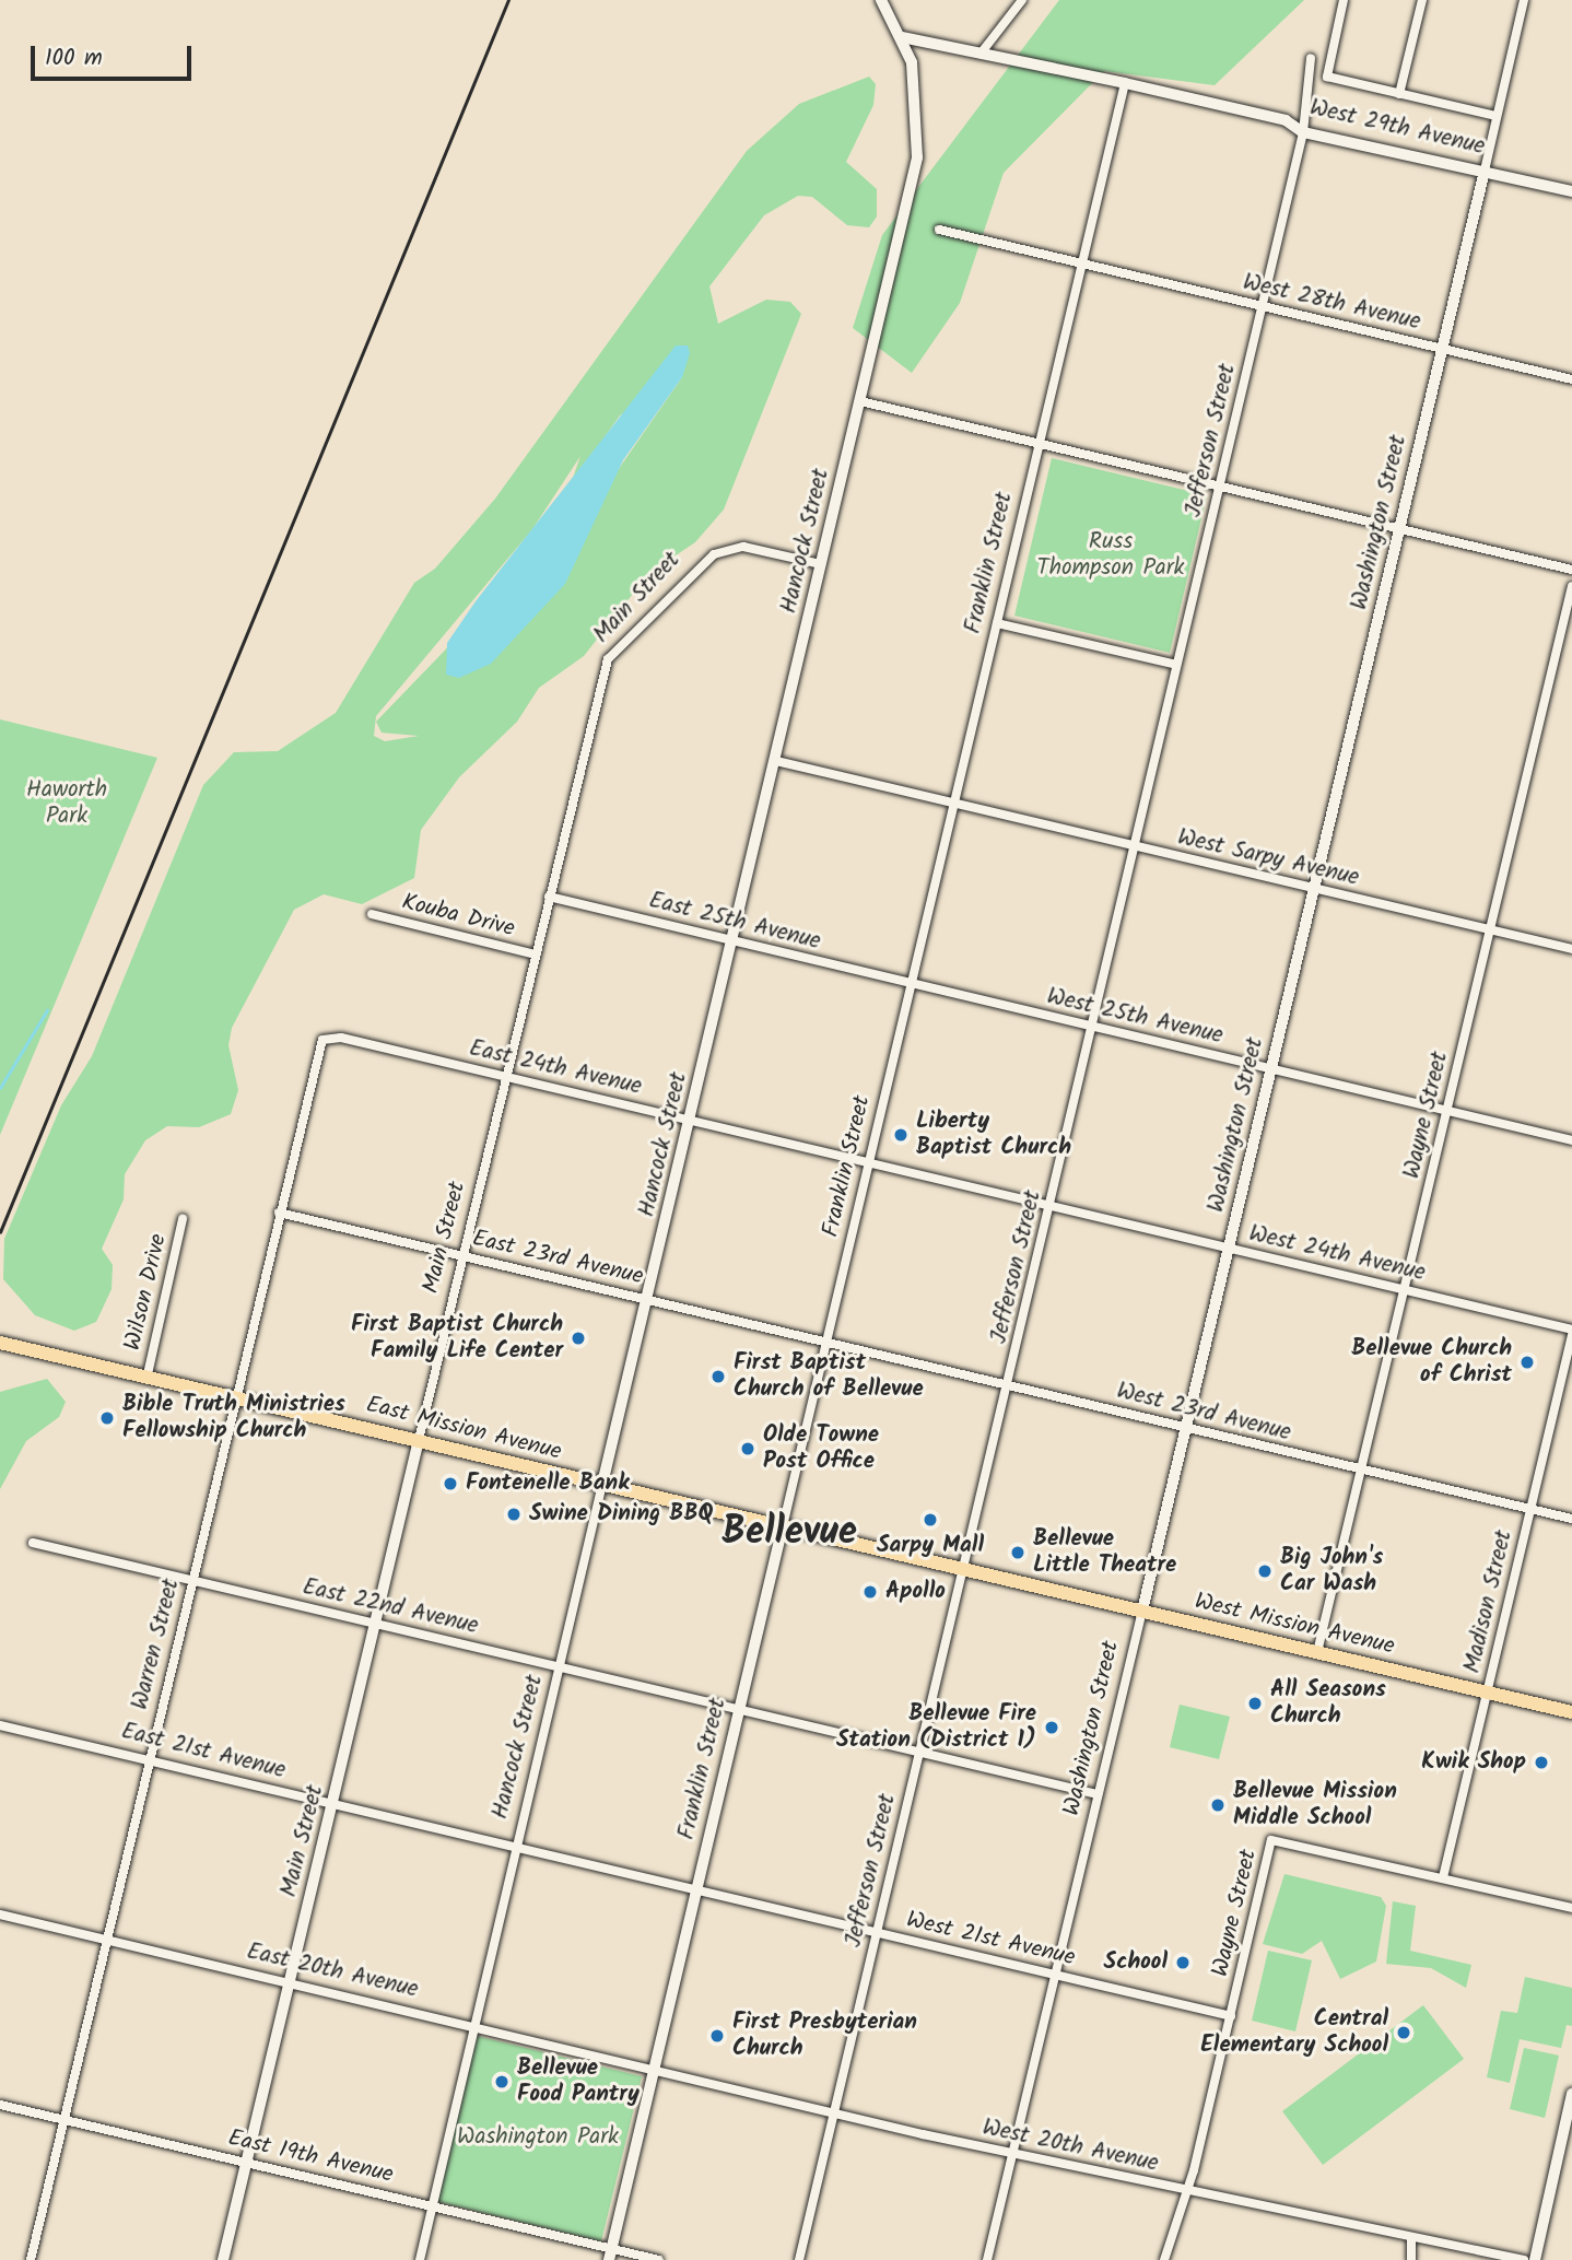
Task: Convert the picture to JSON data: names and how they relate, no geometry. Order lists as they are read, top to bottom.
{
  "streets": {
    "main road": ["Franklin Street", "East Mission Avenue", "West Mission Avenue"],
    "street": [
      "West 29th Avenue",
      "West 28th Avenue",
      "Jefferson Street",
      "Washington Street",
      "Hancock Street",
      "Main Street",
      "West Sarpy Avenue",
      "Kouba Drive",
      "East 25th Avenue",
      "West 25th Avenue",
      "East 24th Avenue",
      "Wayne Street",
      "West 24th Avenue",
      "East 23rd Avenue",
      "Wilson Drive",
      "West 23rd Avenue",
      "Madison Street",
      "East 22nd Avenue",
      "Warren Street",
      "East 21st Avenue",
      "West 21st Avenue",
      "East 20th Avenue",
      "West 20th Avenue",
      "East 19th Avenue"
    ]
  },
  "crossings": [
    ["West 29th Avenue", "Jefferson Street"],
    ["West 29th Avenue", "Washington Street"],
    ["West 29th Avenue", "Hancock Street"],
    ["West 29th Avenue", "Franklin Street"],
    ["West 28th Avenue", "Jefferson Street"],
    ["West 28th Avenue", "Washington Street"],
    ["West 28th Avenue", "Franklin Street"],
    ["Jefferson Street", "West Sarpy Avenue"],
    ["Jefferson Street", "West 25th Avenue"],
    ["Jefferson Street", "West 24th Avenue"],
    ["Jefferson Street", "West 23rd Avenue"],
    ["Jefferson Street", "East 22nd Avenue"],
    ["Jefferson Street", "West Mission Avenue"],
    ["Jefferson Street", "West 21st Avenue"],
    ["Jefferson Street", "West 20th Avenue"],
    ["Washington Street", "West Sarpy Avenue"],
    ["Washington Street", "West 25th Avenue"],
    ["Washington Street", "West 24th Avenue"],
    ["Washington Street", "West 23rd Avenue"],
    ["Washington Street", "East 22nd Avenue"],
    ["Washington Street", "West Mission Avenue"],
    ["Washington Street", "West 21st Avenue"],
    ["Washington Street", "West 20th Avenue"],
    ["Hancock Street", "Main Street"],
    ["Hancock Street", "West Sarpy Avenue"],
    ["Hancock Street", "East 25th Avenue"],
    ["Hancock Street", "East 24th Avenue"],
    ["Hancock Street", "East 23rd Avenue"],
    ["Hancock Street", "East Mission Avenue"],
    ["Hancock Street", "East 22nd Avenue"],
    ["Hancock Street", "East 21st Avenue"],
    ["Hancock Street", "East 20th Avenue"],
    ["Hancock Street", "East 19th Avenue"],
    ["Franklin Street", "West Sarpy Avenue"],
    ["Franklin Street", "East 25th Avenue"],
    ["Franklin Street", "West 25th Avenue"],
    ["Franklin Street", "East 24th Avenue"],
    ["Franklin Street", "West 24th Avenue"],
    ["Franklin Street", "East 23rd Avenue"],
    ["Franklin Street", "West 23rd Avenue"],
    ["Franklin Street", "East Mission Avenue"],
    ["Franklin Street", "East 22nd Avenue"],
    ["Franklin Street", "West Mission Avenue"],
    ["Franklin Street", "East 21st Avenue"],
    ["Franklin Street", "West 21st Avenue"],
    ["Franklin Street", "East 20th Avenue"],
    ["Franklin Street", "West 20th Avenue"],
    ["Franklin Street", "East 19th Avenue"],
    ["Main Street", "Kouba Drive"],
    ["Main Street", "East 25th Avenue"],
    ["Main Street", "East 24th Avenue"],
    ["Main Street", "East 23rd Avenue"],
    ["Main Street", "East Mission Avenue"],
    ["Main Street", "East 22nd Avenue"],
    ["Main Street", "East 21st Avenue"],
    ["Main Street", "East 20th Avenue"],
    ["Main Street", "East 19th Avenue"],
    ["West Sarpy Avenue", "Wayne Street"],
    ["East 25th Avenue", "West 25th Avenue"],
    ["West 25th Avenue", "Wayne Street"],
    ["East 24th Avenue", "West 24th Avenue"],
    ["East 24th Avenue", "Warren Street"],
    ["Wayne Street", "West 24th Avenue"],
    ["Wayne Street", "West 23rd Avenue"],
    ["Wayne Street", "Madison Street"],
    ["Wayne Street", "West Mission Avenue"],
    ["Wayne Street", "West 21st Avenue"],
    ["Wayne Street", "West 20th Avenue"],
    ["West 24th Avenue", "Madison Street"],
    ["East 23rd Avenue", "West 23rd Avenue"],
    ["East 23rd Avenue", "Warren Street"],
    ["Wilson Drive", "East Mission Avenue"],
    ["West 23rd Avenue", "Madison Street"],
    ["East Mission Avenue", "West Mission Avenue"],
    ["East Mission Avenue", "Warren Street"],
    ["Madison Street", "West Mission Avenue"],
    ["East 22nd Avenue", "Warren Street"],
    ["Warren Street", "East 21st Avenue"],
    ["Warren Street", "East 20th Avenue"],
    ["Warren Street", "East 19th Avenue"],
    ["East 21st Avenue", "West 21st Avenue"],
    ["East 20th Avenue", "West 20th Avenue"]
  ],
  "districts": ["Bellevue"],
  "parks": ["Russ Thompson Park", "Haworth Park", "Washington Park"],
  "places": [
    "Liberty Baptist Church",
    "First Baptist Church Family Life Center",
    "Bellevue Church of Christ",
    "First Baptist Church of Bellevue",
    "Bible Truth Ministries Fellowship Church",
    "Olde Towne Post Office",
    "Fontenelle Bank",
    "Swine Dining BBQ",
    "Sarpy Mall",
    "Bellevue Little Theatre",
    "Big John's Car Wash",
    "Apollo",
    "All Seasons Church",
    "Bellevue Fire Station (District 1)",
    "Kwik Shop",
    "Bellevue Mission Middle School",
    "School",
    "Central Elementary School",
    "First Presbyterian Church",
    "Bellevue Food Pantry"
  ],
  "scale_bar": "100 m"
}
